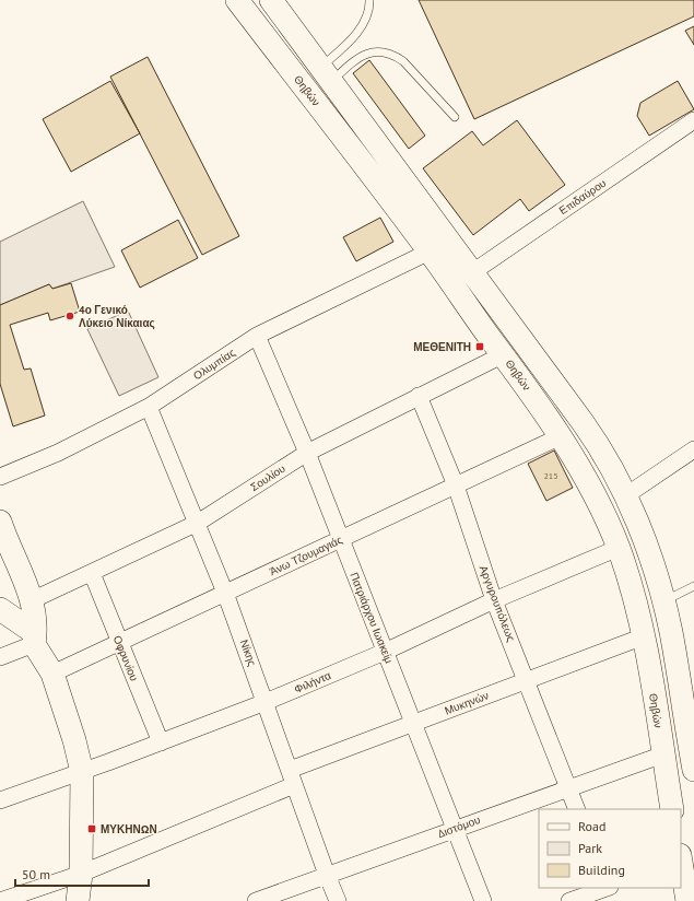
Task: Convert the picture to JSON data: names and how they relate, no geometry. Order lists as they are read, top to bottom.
{
  "streets": {
    "main road": ["Θηβών"],
    "street": [
      "Επιδαύρου",
      "Ολυμπίας",
      "Σουλίου",
      "Άνω Τζουμαγιάς",
      "Αργυρουπόλεως",
      "Πατριάρχου Ιωακείμ",
      "Νίκης",
      "Οφρυνίου",
      "Φιλήντα",
      "Μυκηνών",
      "Διστόμου"
    ]
  },
  "crossings": [
    ["Θηβών", "Ολυμπίας"],
    ["Θηβών", "Σουλίου"],
    ["Θηβών", "Άνω Τζουμαγιάς"],
    ["Θηβών", "Φιλήντα"],
    ["Θηβών", "Μυκηνών"],
    ["Θηβών", "Διστόμου"],
    ["Ολυμπίας", "Πατριάρχου Ιωακείμ"],
    ["Ολυμπίας", "Νίκης"],
    ["Σουλίου", "Αργυρουπόλεως"],
    ["Σουλίου", "Πατριάρχου Ιωακείμ"],
    ["Σουλίου", "Νίκης"],
    ["Σουλίου", "Οφρυνίου"],
    ["Άνω Τζουμαγιάς", "Αργυρουπόλεως"],
    ["Άνω Τζουμαγιάς", "Πατριάρχου Ιωακείμ"],
    ["Άνω Τζουμαγιάς", "Νίκης"],
    ["Άνω Τζουμαγιάς", "Οφρυνίου"],
    ["Αργυρουπόλεως", "Φιλήντα"],
    ["Αργυρουπόλεως", "Μυκηνών"],
    ["Αργυρουπόλεως", "Διστόμου"],
    ["Πατριάρχου Ιωακείμ", "Φιλήντα"],
    ["Πατριάρχου Ιωακείμ", "Μυκηνών"],
    ["Πατριάρχου Ιωακείμ", "Διστόμου"],
    ["Νίκης", "Φιλήντα"],
    ["Νίκης", "Μυκηνών"],
    ["Νίκης", "Διστόμου"],
    ["Οφρυνίου", "Φιλήντα"]
  ],
  "places": {
    "other": ["4ο Γενικό Λύκειο Νίκαιας"],
    "transit": ["ΜΕΘΕΝΙΤΗ", "ΜΥΚΗΝΩΝ"]
  },
  "house_numbers": ["215"],
  "legend": ["Road", "Park", "Building"],
  "scale_bar": "50 m"
}
